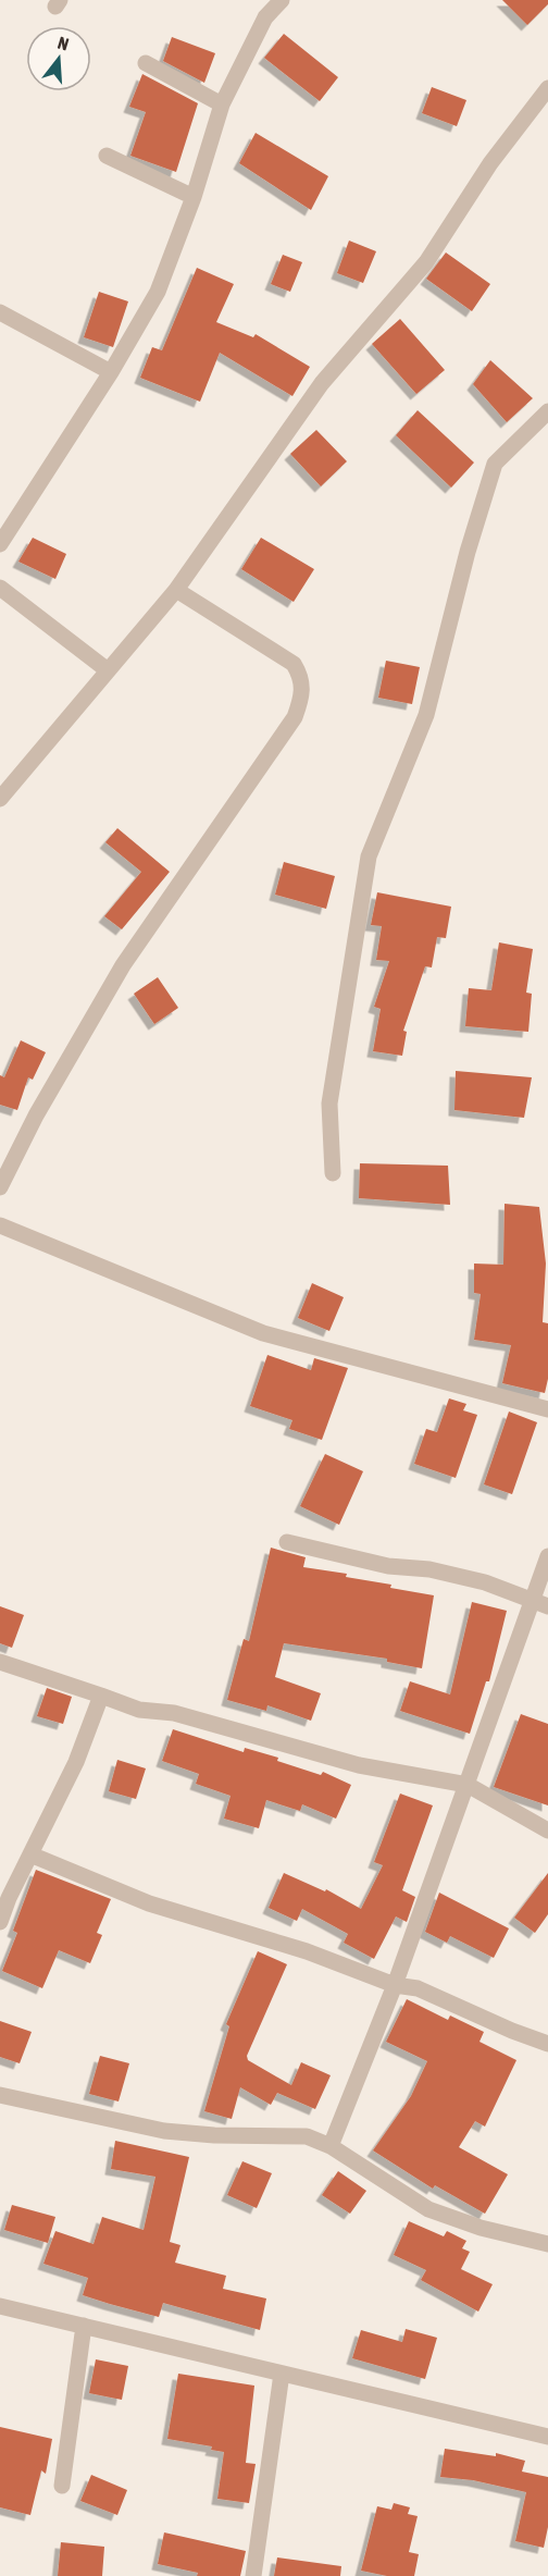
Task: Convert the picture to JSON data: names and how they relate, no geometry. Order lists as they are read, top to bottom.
{
  "north": "top"
}
